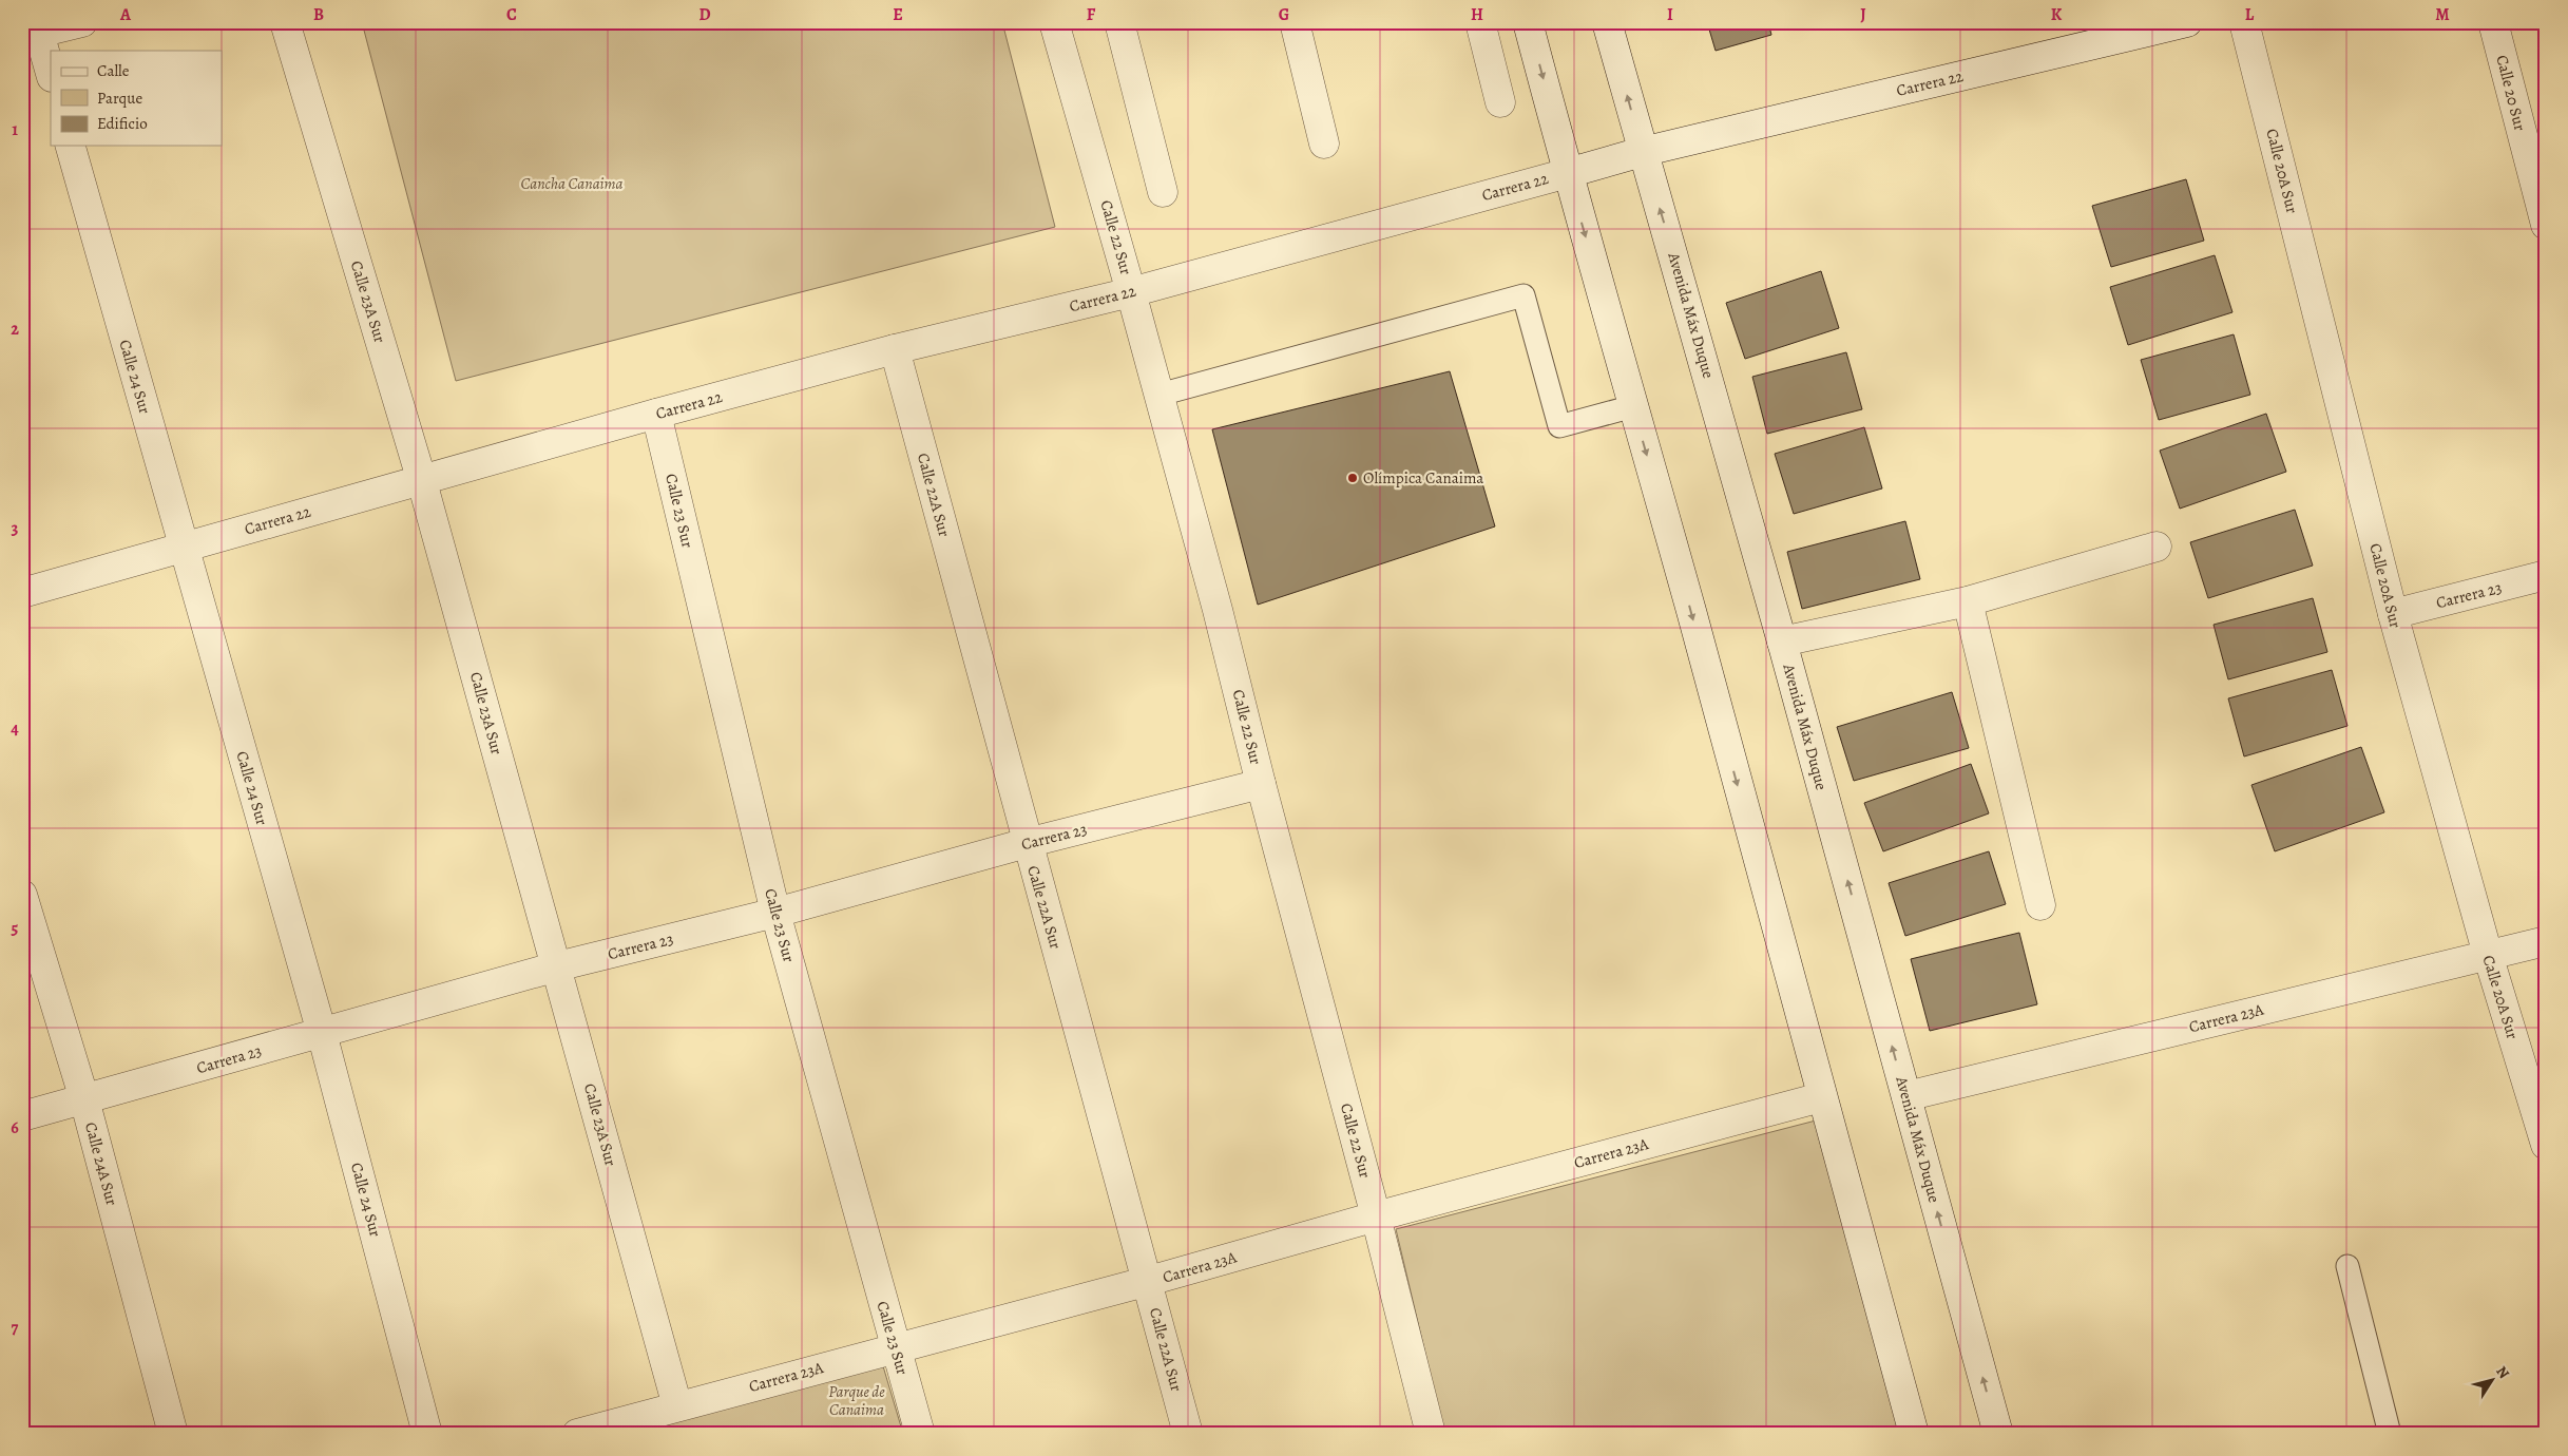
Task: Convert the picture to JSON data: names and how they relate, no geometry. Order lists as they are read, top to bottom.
{
  "streets": {
    "street": [
      "Carrera 22",
      "Calle 20 Sur",
      "Calle 20A Sur",
      "Calle 22 Sur",
      "Calle 23A Sur",
      "Avenida Máx Duque",
      "Calle 24 Sur",
      "Calle 22A Sur",
      "Calle 23 Sur",
      "Carrera 23",
      "Carrera 23A",
      "Calle 24A Sur"
    ]
  },
  "crossings": [
    ["Carrera 22", "Calle 22 Sur"],
    ["Carrera 22", "Calle 23A Sur"],
    ["Carrera 22", "Avenida Máx Duque"],
    ["Carrera 22", "Calle 24 Sur"],
    ["Carrera 22", "Calle 22A Sur"],
    ["Carrera 22", "Calle 23 Sur"],
    ["Calle 20A Sur", "Carrera 23"],
    ["Calle 20A Sur", "Carrera 23A"],
    ["Calle 22 Sur", "Carrera 23"],
    ["Calle 22 Sur", "Carrera 23A"],
    ["Calle 23A Sur", "Carrera 23"],
    ["Calle 23A Sur", "Carrera 23A"],
    ["Avenida Máx Duque", "Carrera 23A"],
    ["Calle 24 Sur", "Carrera 23"],
    ["Calle 22A Sur", "Carrera 23"],
    ["Calle 22A Sur", "Carrera 23A"],
    ["Calle 23 Sur", "Carrera 23"],
    ["Calle 23 Sur", "Carrera 23A"],
    ["Carrera 23", "Calle 24A Sur"]
  ],
  "parks": ["Cancha Canaima", "Parque de Canaima"],
  "places": ["Olímpica Canaima"],
  "legend": ["Calle", "Parque", "Edificio"],
  "north": "top right",
  "grid": {
    "columns": [
      "A",
      "B",
      "C",
      "D",
      "E",
      "F",
      "G",
      "H",
      "I",
      "J",
      "K",
      "L",
      "M"
    ],
    "rows": [
      "1",
      "2",
      "3",
      "4",
      "5",
      "6",
      "7"
    ]
  }
}
